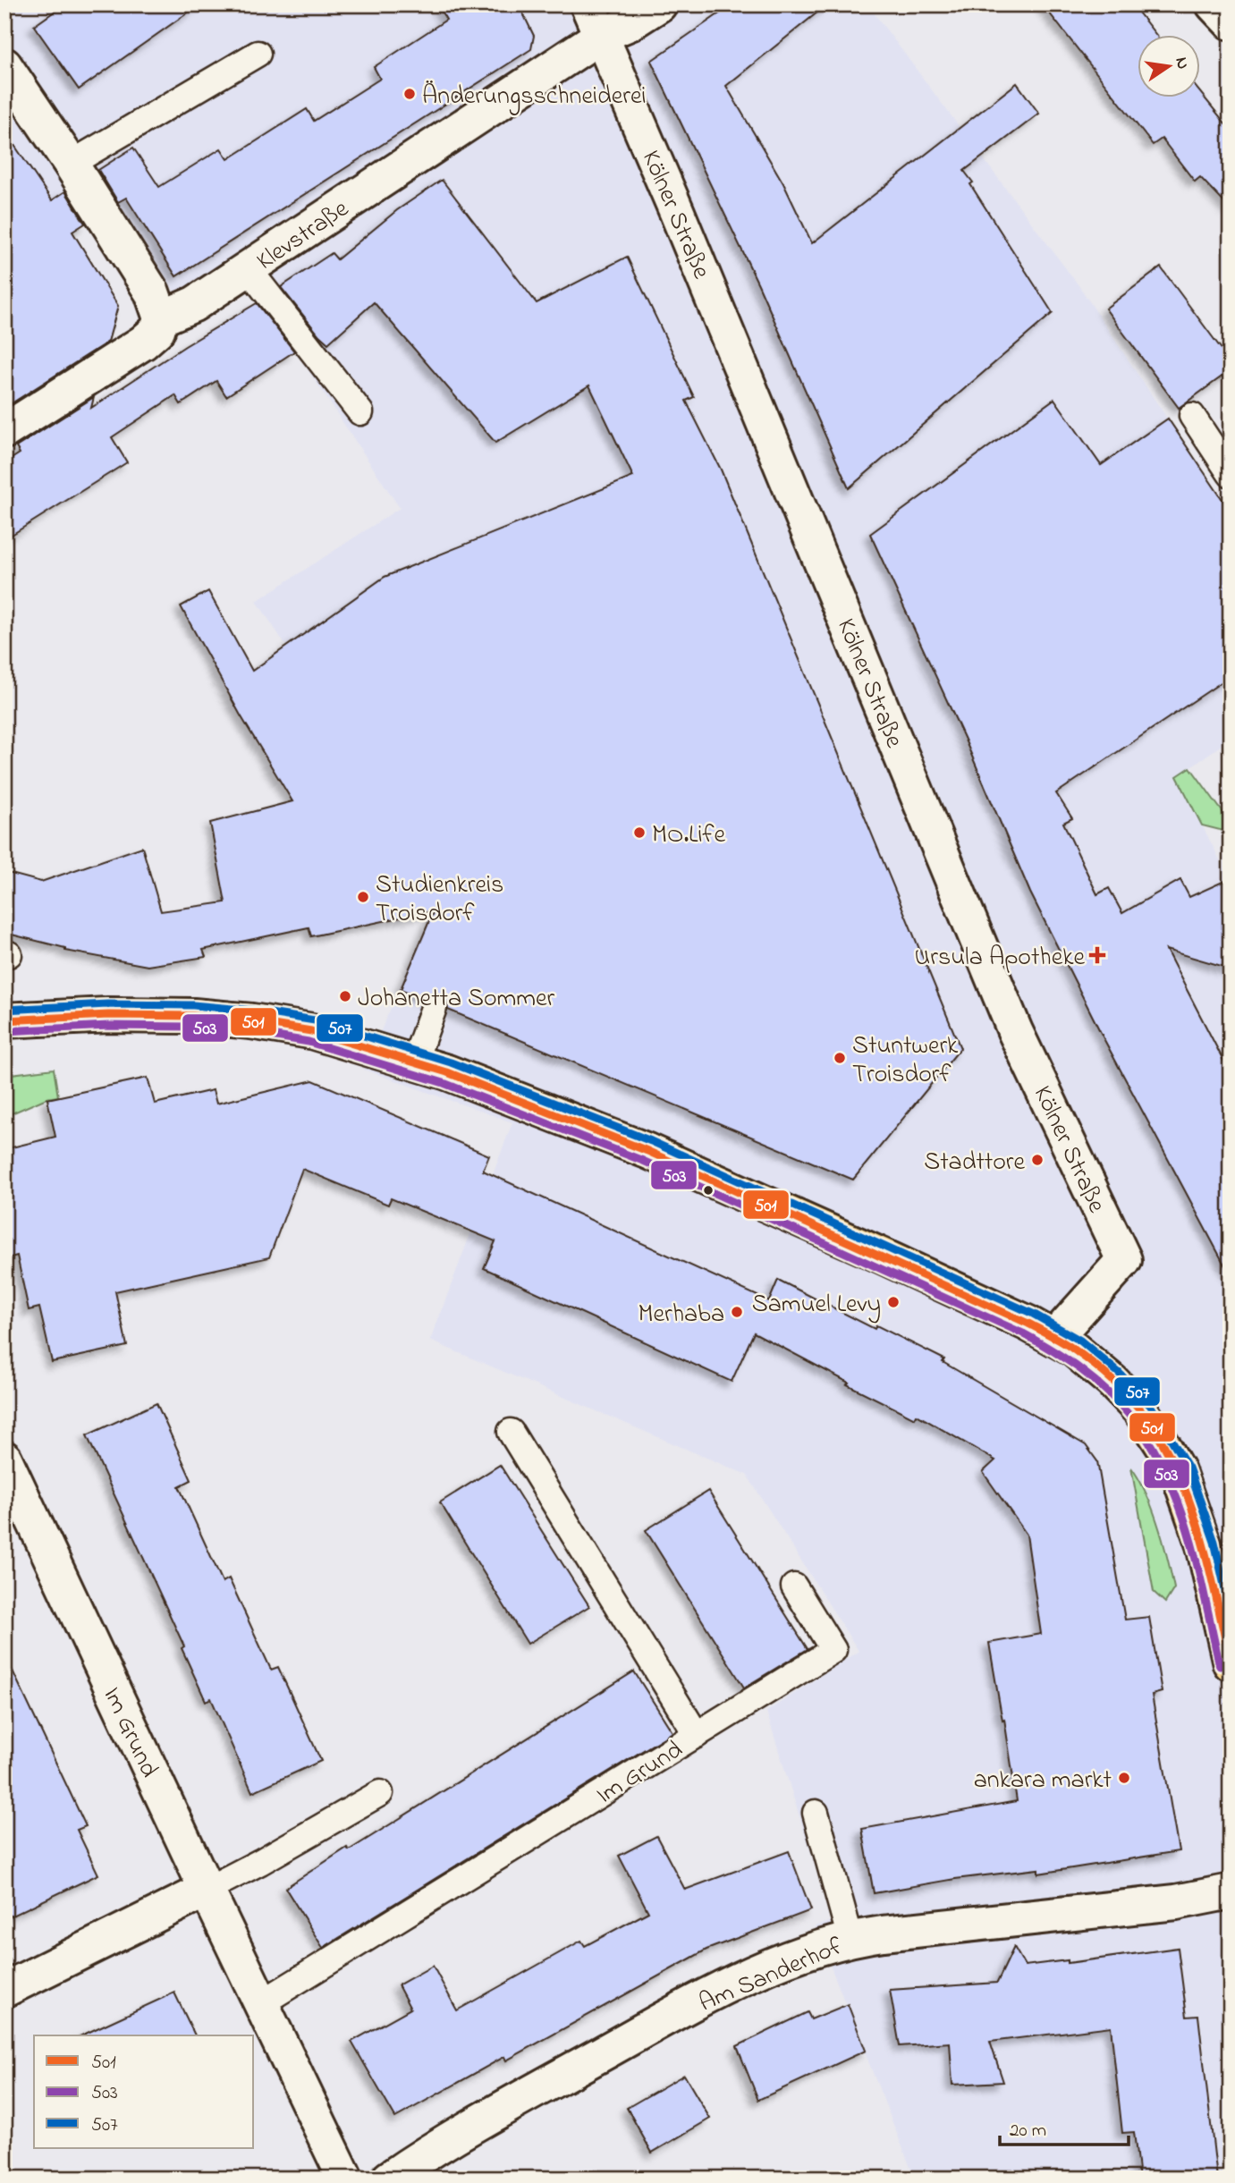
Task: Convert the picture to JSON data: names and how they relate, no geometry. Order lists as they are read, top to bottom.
{
  "streets": {
    "street": [
      "Kölner Straße",
      "Klevstraße",
      "Im Grund",
      "Am Sanderhof"
    ]
  },
  "crossings": [
    ["Kölner Straße", "Klevstraße"]
  ],
  "places": {
    "other": [
      "Änderungsschneiderei",
      "MO.Life",
      "Studienkreis Troisdorf",
      "Johanetta Sommer",
      "Stuntwerk Troisdorf",
      "Stadttore",
      "Samuel Levy",
      "Merhaba",
      "ankara markt"
    ],
    "health": ["Ursula Apotheke"]
  },
  "lines": ["transit line 507", "transit line 501", "transit line 503"],
  "legend": ["501", "503", "507"],
  "scale_bar": "20 m",
  "north": "right"
}
